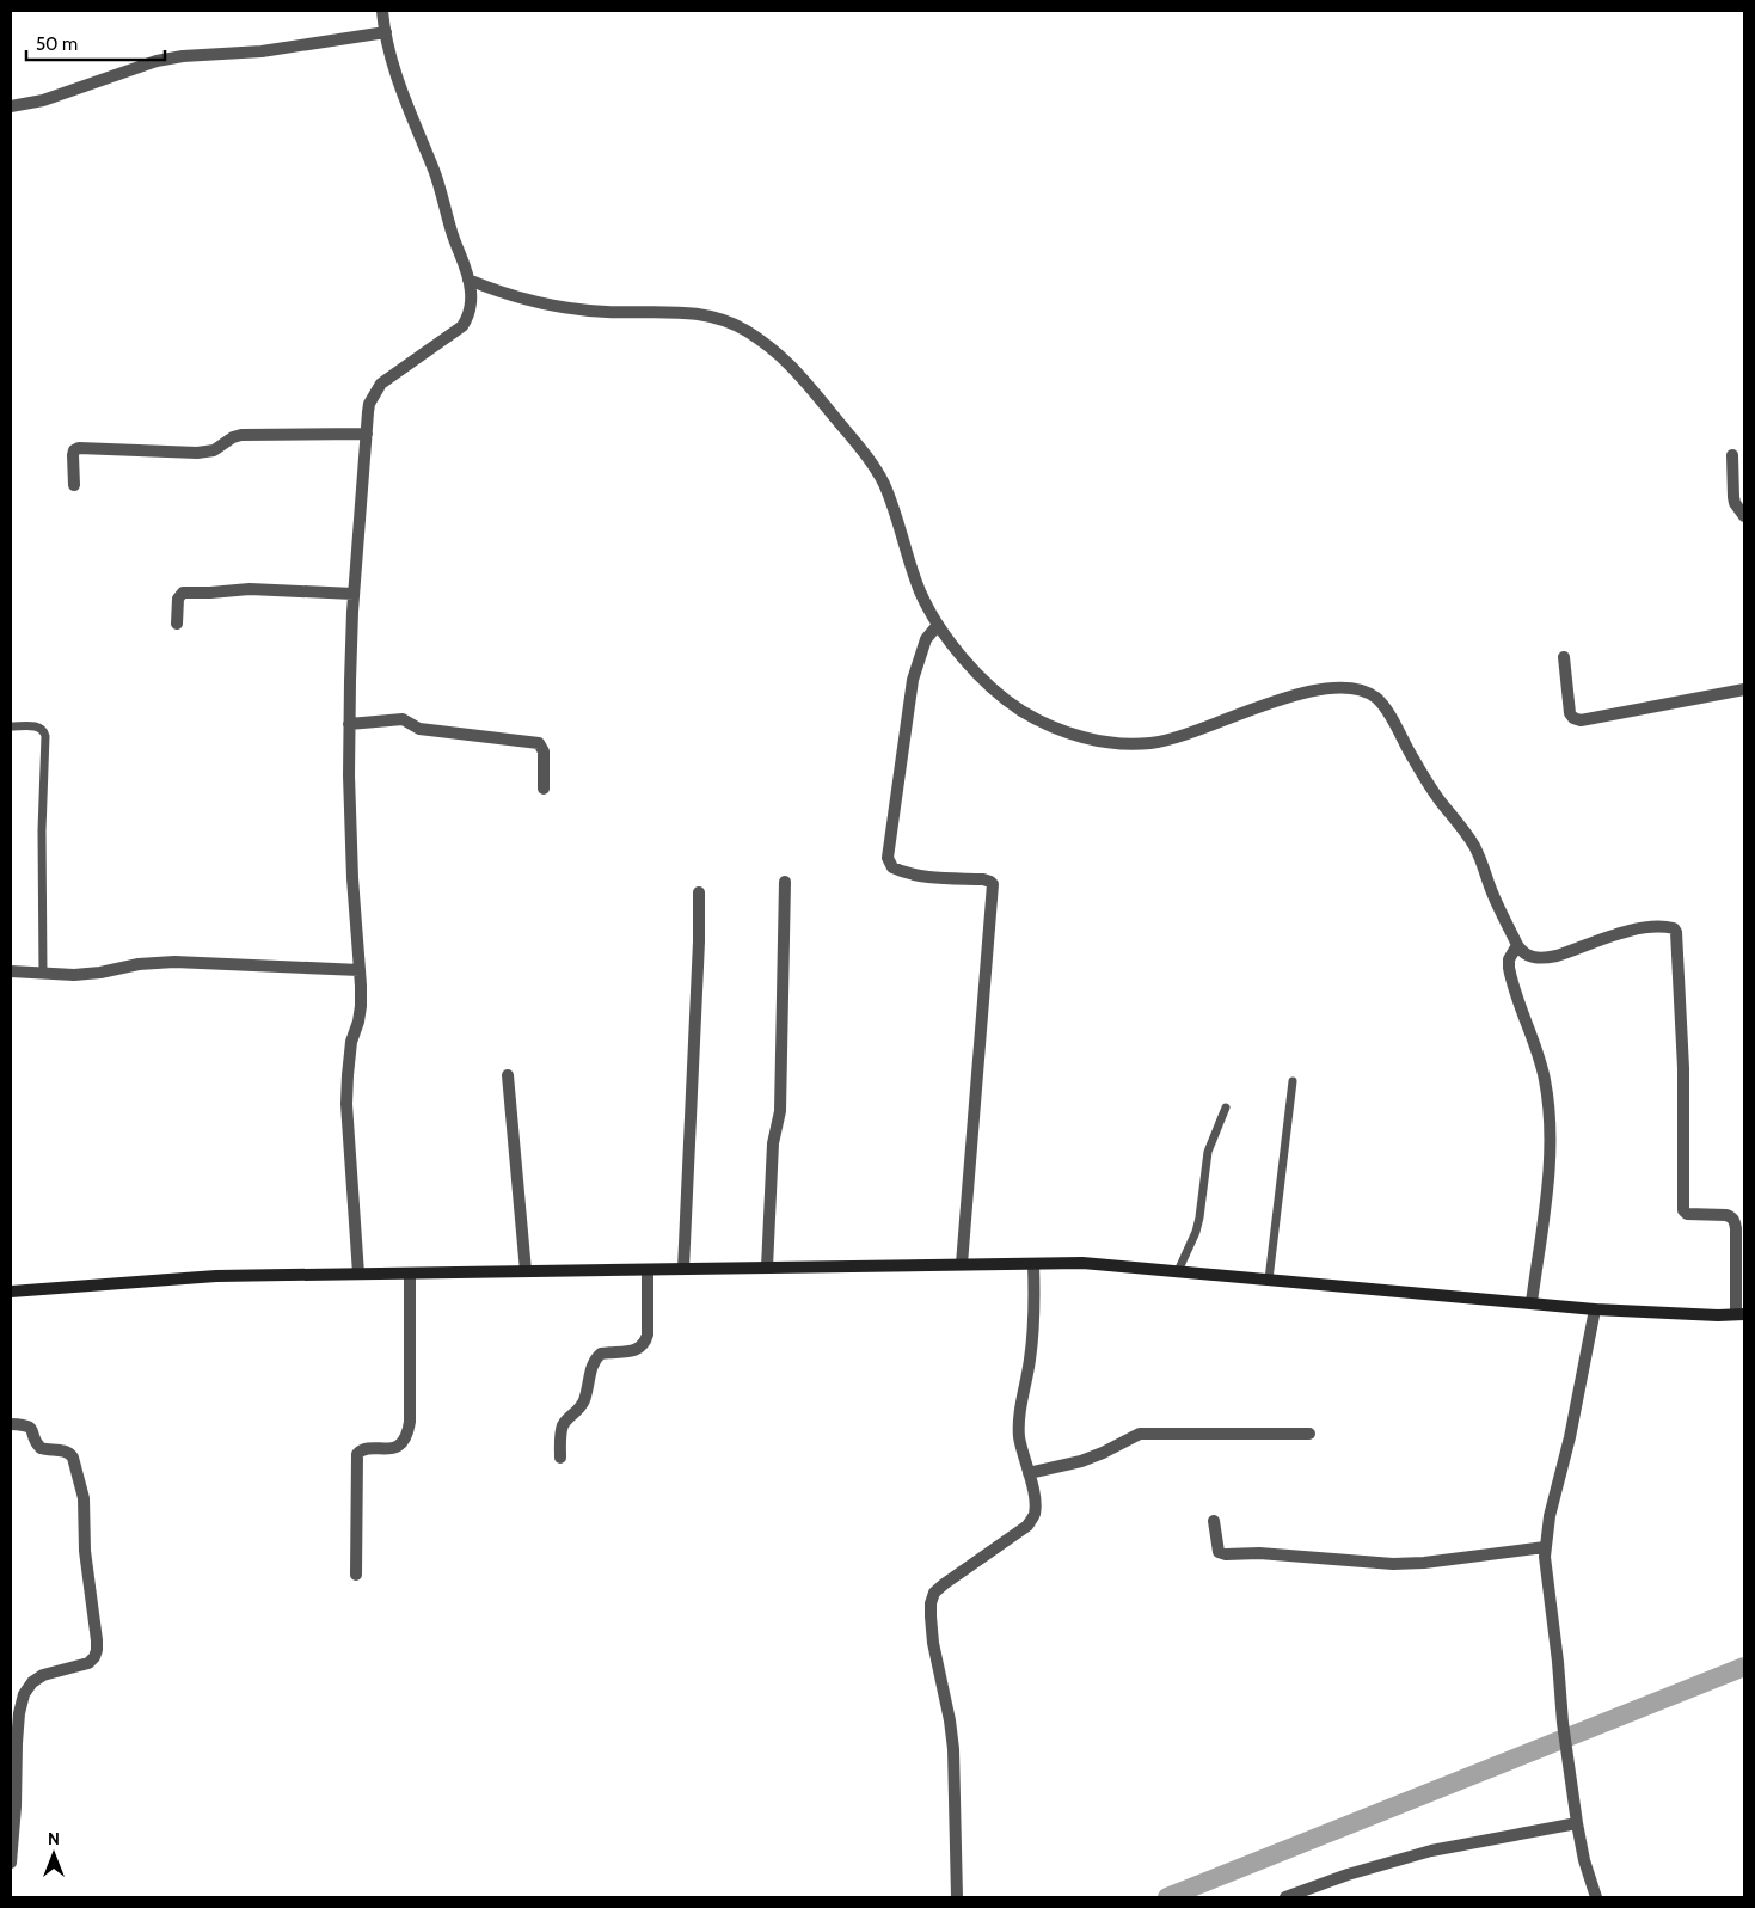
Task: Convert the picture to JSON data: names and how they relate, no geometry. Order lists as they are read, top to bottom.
{
  "scale_bar": "50 m",
  "north": "top"
}
